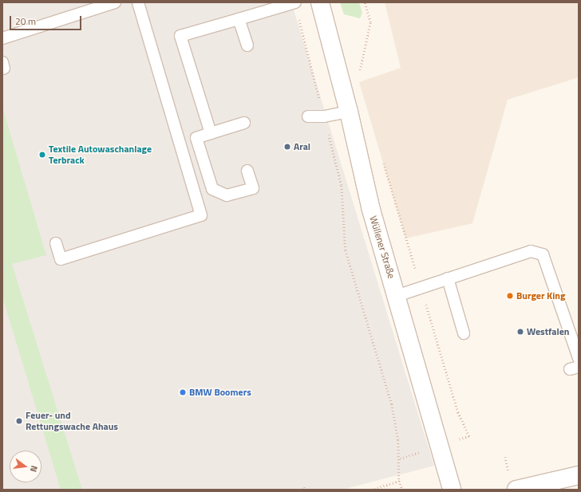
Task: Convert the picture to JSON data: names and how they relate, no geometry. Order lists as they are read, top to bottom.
{
  "streets": {
    "main road": ["Wüllener Straße"]
  },
  "places": [
    "Aral",
    "Textile Autowaschanlage Terbrack",
    "Burger King",
    "Westfalen",
    "BMW Boomers",
    "Feuer- und Rettungswache Ahaus"
  ],
  "scale_bar": "20 m",
  "north": "right"
}
